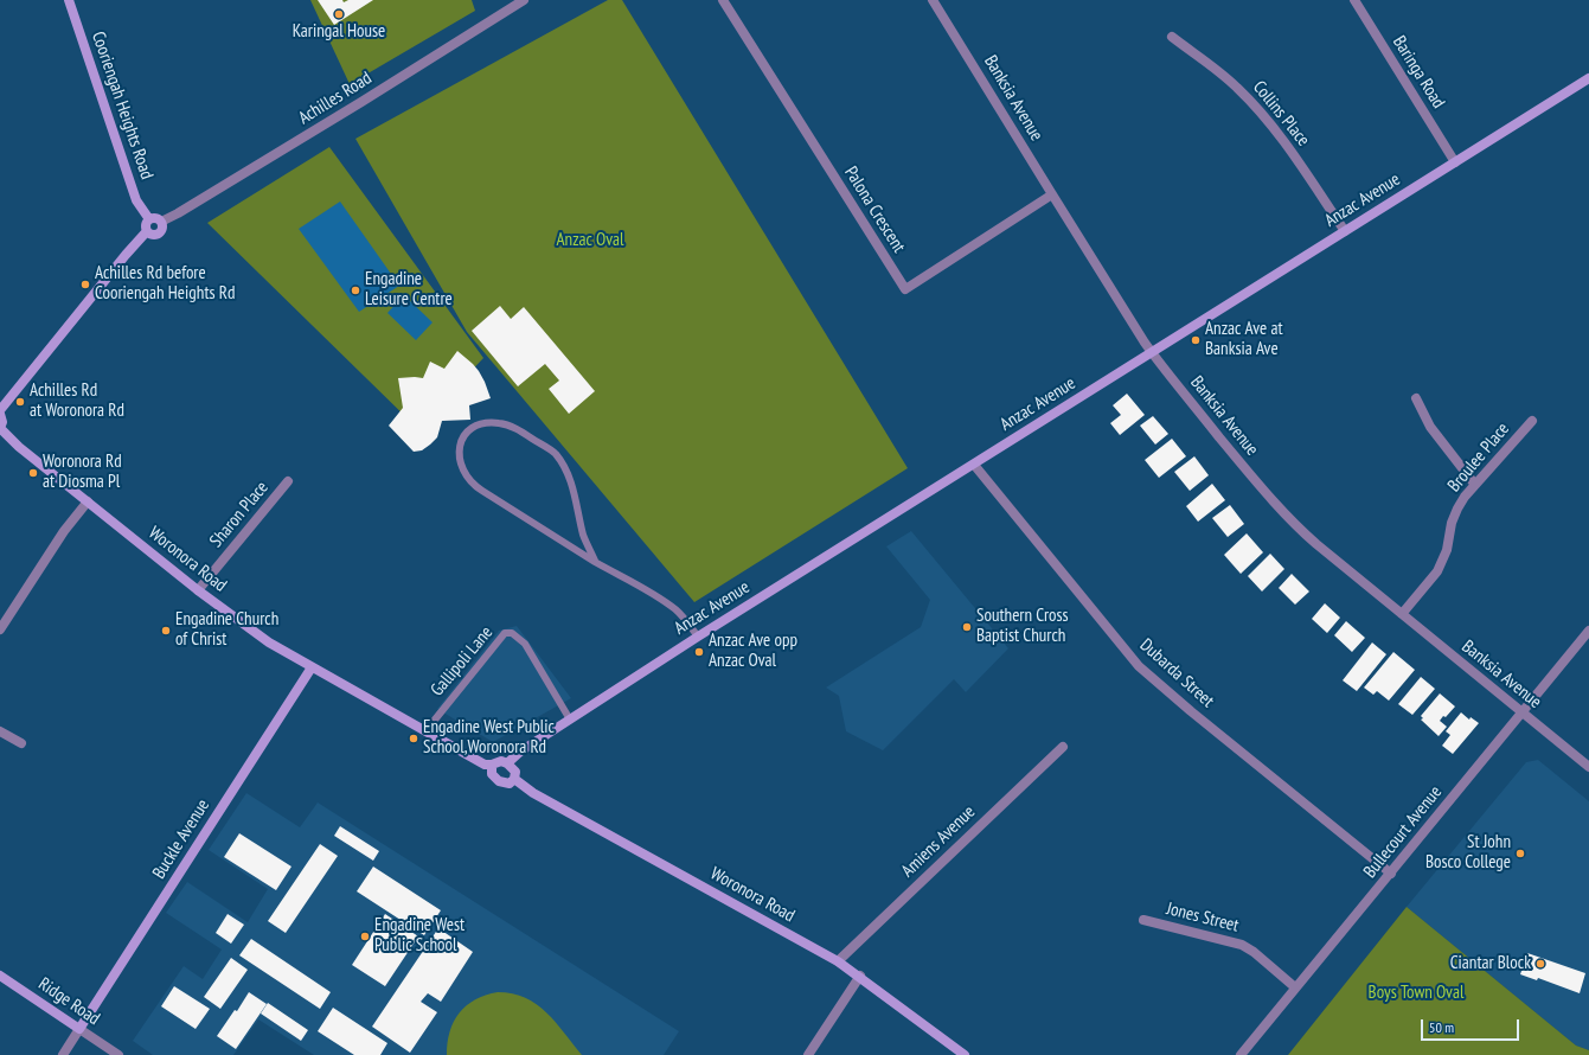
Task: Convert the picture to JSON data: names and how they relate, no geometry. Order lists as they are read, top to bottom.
{
  "streets": {
    "street": [
      "Baringa Road",
      "Achilles Road",
      "Banksia Avenue",
      "Cooriengah Heights Road",
      "Collins Place",
      "Anzac Avenue",
      "Palona Crescent",
      "Broulee Place",
      "Sharon Place",
      "Woronora Road",
      "Dubarda Street",
      "Bullecourt Avenue",
      "Buckle Avenue",
      "Amiens Avenue",
      "Jones Street",
      "Ridge Road"
    ],
    "lane": ["Gallipoli Lane"]
  },
  "crossings": [
    ["Baringa Road", "Anzac Avenue"],
    ["Achilles Road", "Cooriengah Heights Road"],
    ["Banksia Avenue", "Anzac Avenue"],
    ["Banksia Avenue", "Palona Crescent"],
    ["Banksia Avenue", "Broulee Place"],
    ["Banksia Avenue", "Bullecourt Avenue"],
    ["Collins Place", "Anzac Avenue"],
    ["Anzac Avenue", "Woronora Road"],
    ["Anzac Avenue", "Gallipoli Lane"],
    ["Anzac Avenue", "Dubarda Street"],
    ["Sharon Place", "Woronora Road"],
    ["Woronora Road", "Gallipoli Lane"],
    ["Woronora Road", "Buckle Avenue"],
    ["Woronora Road", "Amiens Avenue"],
    ["Dubarda Street", "Bullecourt Avenue"],
    ["Bullecourt Avenue", "Jones Street"],
    ["Buckle Avenue", "Ridge Road"]
  ],
  "parks": ["Anzac Oval", "Boys Town Oval"],
  "places": [
    "Karingal House",
    "Achilles Rd before Cooriengah Heights Rd",
    "Engadine Leisure Centre",
    "Anzac Ave at Banksia Ave",
    "Achilles Rd at Woronora Rd",
    "Woronora Rd at Diosma Pl",
    "Southern Cross Baptist Church",
    "Engadine Church of Christ",
    "Anzac Ave opp Anzac Oval",
    "Engadine West Public School,Woronora Rd",
    "St John Bosco College",
    "Engadine West Public School",
    "Ciantar Block"
  ],
  "scale_bar": "50 m"
}
